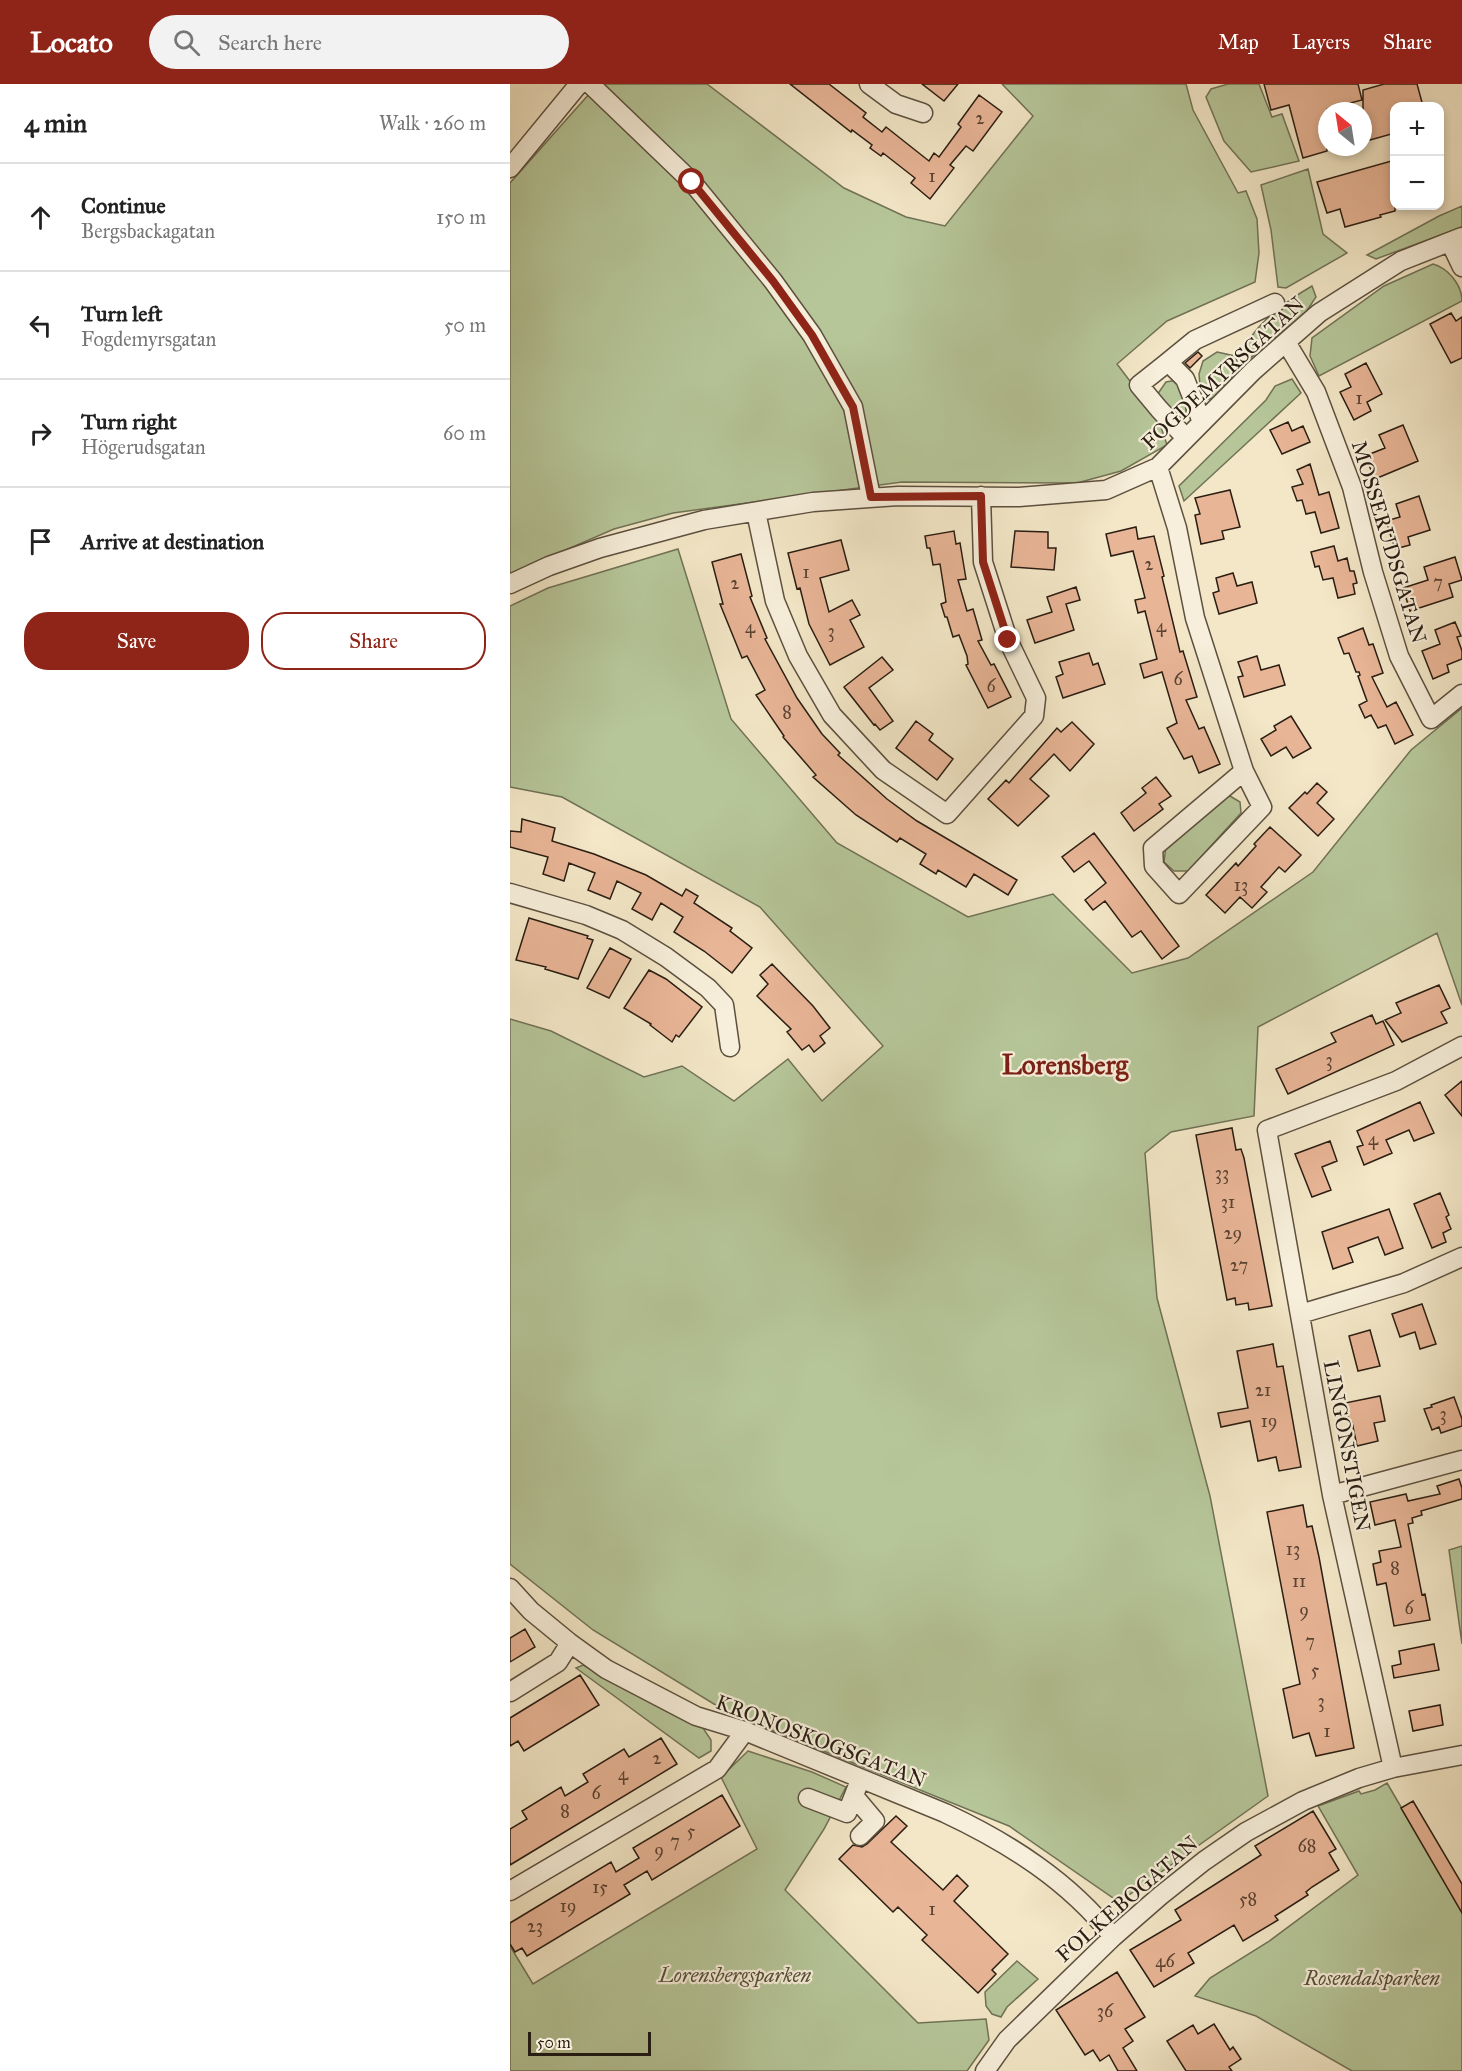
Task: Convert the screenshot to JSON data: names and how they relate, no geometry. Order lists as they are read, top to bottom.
{
  "streets": {
    "street": [
      "FOGDEMYRSGATAN",
      "MOSSERUDSGATAN",
      "LINGONSTIGEN",
      "KRONOSKOGSGATAN",
      "FOLKEBOGATAN"
    ]
  },
  "crossings": [
    ["FOGDEMYRSGATAN", "MOSSERUDSGATAN"],
    ["LINGONSTIGEN", "FOLKEBOGATAN"],
    ["KRONOSKOGSGATAN", "FOLKEBOGATAN"]
  ],
  "districts": ["Lorensberg"],
  "parks": ["Lorensbergsparken", "Rosendalsparken"],
  "house_numbers": [
    "2",
    "1",
    "1",
    "2",
    "1",
    "7",
    "2",
    "4",
    "4",
    "3",
    "6",
    "6",
    "8",
    "13",
    "3",
    "4",
    "33",
    "31",
    "29",
    "27",
    "21",
    "3",
    "19",
    "13",
    "8",
    "11",
    "6",
    "9",
    "7",
    "5",
    "3",
    "1",
    "2",
    "4",
    "6",
    "8",
    "5",
    "7",
    "68",
    "9",
    "15",
    "58",
    "19",
    "1",
    "23",
    "46",
    "36"
  ],
  "scale_bar": "50 m",
  "north": "top left",
  "page": {
    "header": "Locato",
    "search": "Search here",
    "nav": ["Map", "Layers", "Share"],
    "heading": ["4 min", "Walk · 260 m"],
    "map_buttons": ["+", "−"],
    "list": [
      ["Continue", "Bergsbackagatan", "150 m"],
      ["Turn left", "Fogdemyrsgatan", "50 m"],
      ["Turn right", "Högerudsgatan", "60 m"],
      "Arrive at destination"
    ],
    "buttons": ["Save", "Share"],
    "scale": "50 m"
  }
}
